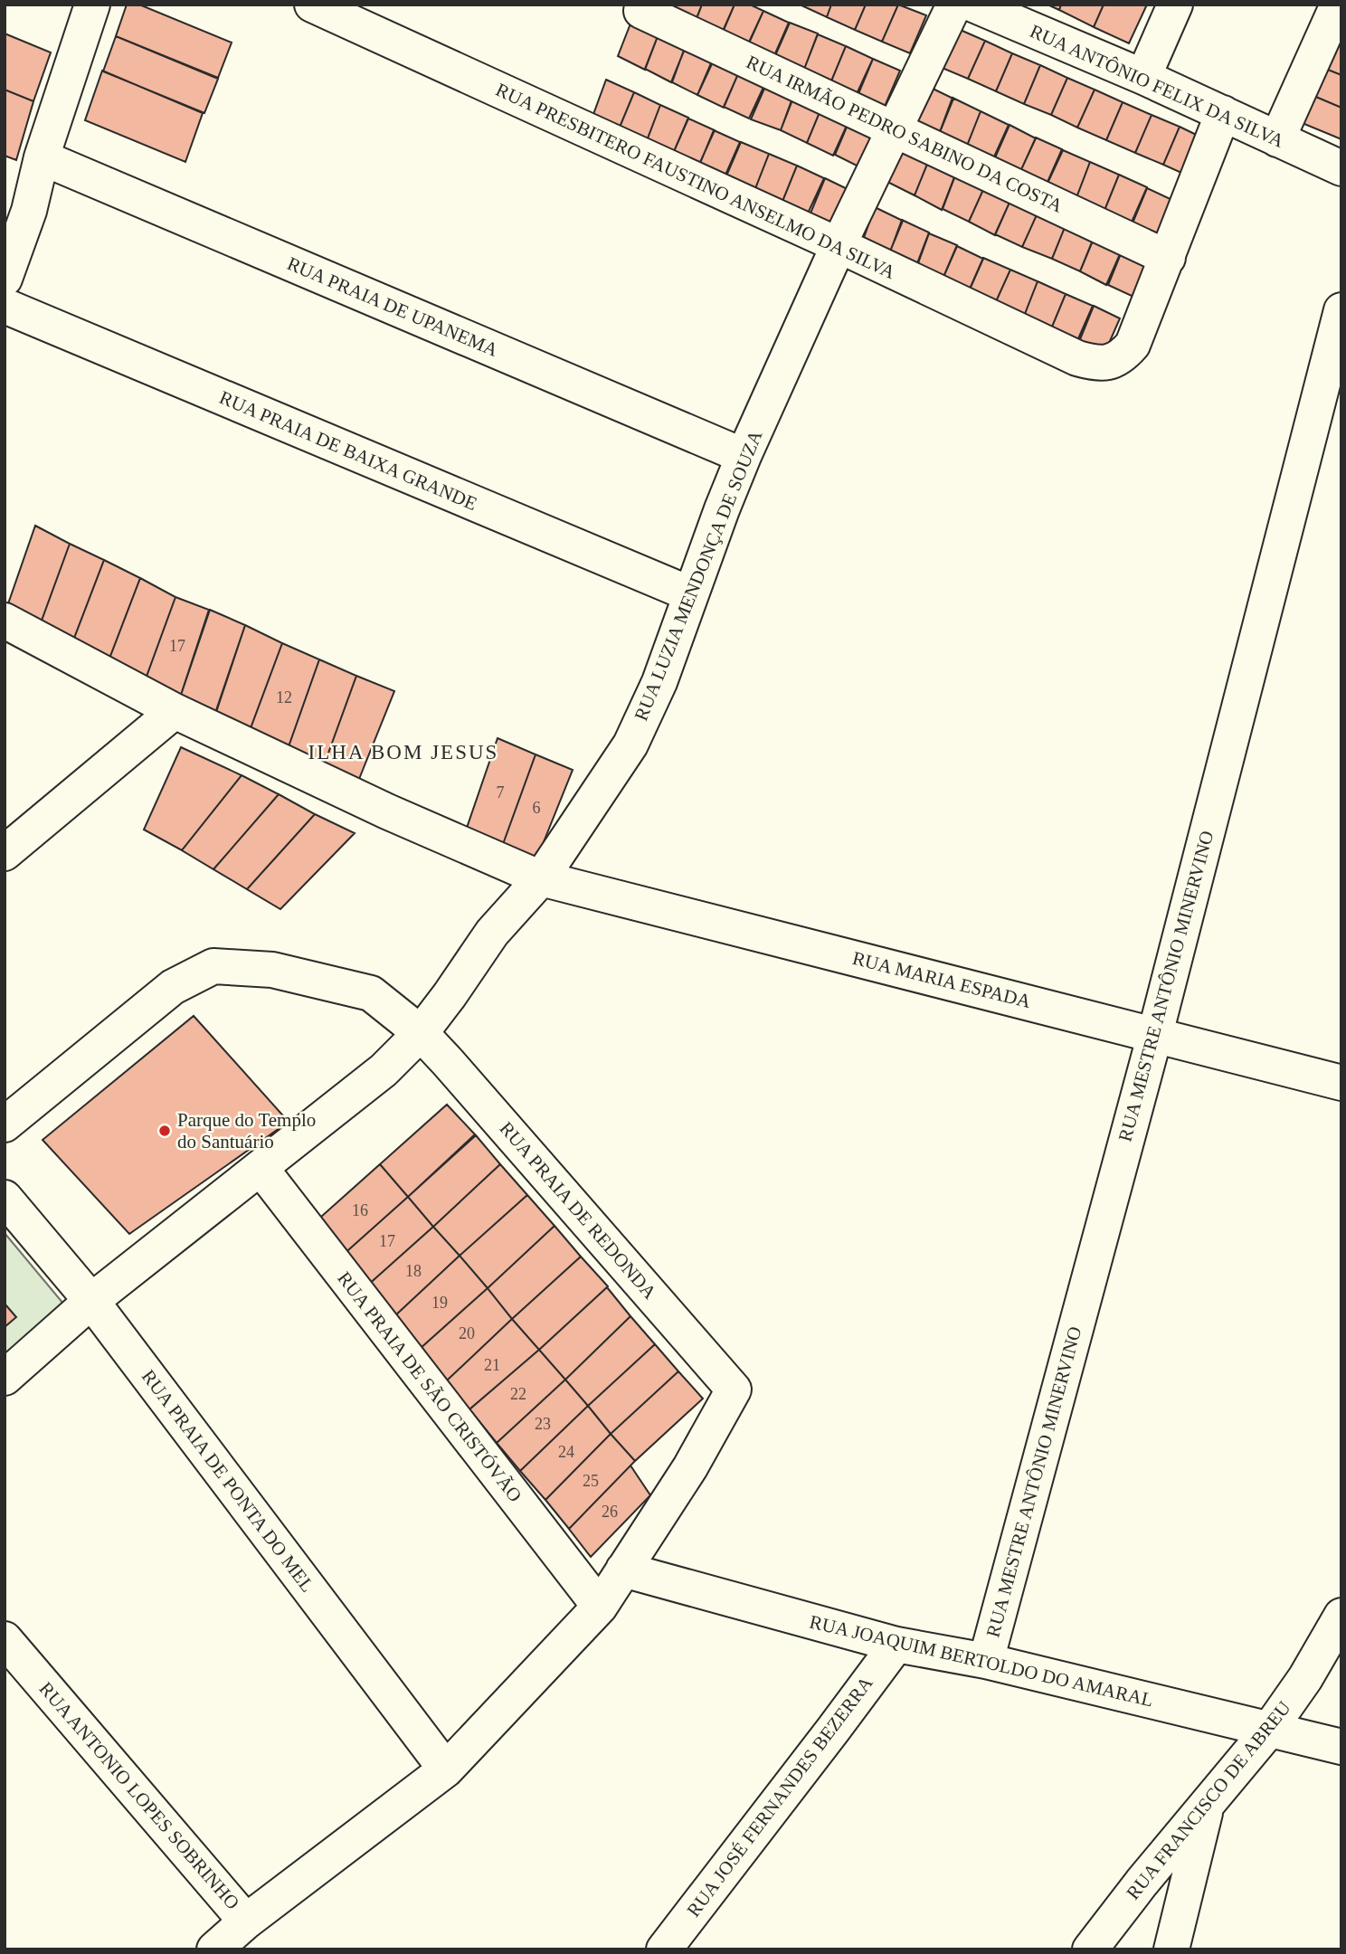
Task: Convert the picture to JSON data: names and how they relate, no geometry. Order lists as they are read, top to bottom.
{
  "streets": {
    "street": [
      "RUA ANTÔNIO FELIX DA SILVA",
      "RUA IRMÃO PEDRO SABINO DA COSTA",
      "RUA PRESBITERO FAUSTINO ANSELMO DA SILVA",
      "RUA PRAIA DE UPANEMA",
      "RUA PRAIA DE BAIXA GRANDE",
      "RUA LUZIA MENDONÇA DE SOUZA",
      "RUA MARIA ESPADA",
      "RUA MESTRE ANTÔNIO MINERVINO",
      "RUA PRAIA DE REDONDA",
      "RUA PRAIA DE SÃO CRISTÓVÃO",
      "RUA PRAIA DE PONTA DO MEL",
      "RUA JOAQUIM BERTOLDO DO AMARAL",
      "RUA ANTONIO LOPES SOBRINHO",
      "RUA JOSÉ FERNANDES BEZERRA",
      "RUA FRANCISCO DE ABREU"
    ]
  },
  "crossings": [
    ["RUA ANTÔNIO FELIX DA SILVA", "RUA PRESBITERO FAUSTINO ANSELMO DA SILVA"],
    ["RUA IRMÃO PEDRO SABINO DA COSTA", "RUA PRESBITERO FAUSTINO ANSELMO DA SILVA"],
    ["RUA IRMÃO PEDRO SABINO DA COSTA", "RUA LUZIA MENDONÇA DE SOUZA"],
    ["RUA PRESBITERO FAUSTINO ANSELMO DA SILVA", "RUA LUZIA MENDONÇA DE SOUZA"],
    ["RUA PRAIA DE UPANEMA", "RUA LUZIA MENDONÇA DE SOUZA"],
    ["RUA PRAIA DE BAIXA GRANDE", "RUA LUZIA MENDONÇA DE SOUZA"],
    ["RUA LUZIA MENDONÇA DE SOUZA", "RUA MARIA ESPADA"],
    ["RUA LUZIA MENDONÇA DE SOUZA", "RUA PRAIA DE REDONDA"],
    ["RUA LUZIA MENDONÇA DE SOUZA", "RUA PRAIA DE SÃO CRISTÓVÃO"],
    ["RUA LUZIA MENDONÇA DE SOUZA", "RUA PRAIA DE PONTA DO MEL"],
    ["RUA MARIA ESPADA", "RUA MESTRE ANTÔNIO MINERVINO"],
    ["RUA MESTRE ANTÔNIO MINERVINO", "RUA JOAQUIM BERTOLDO DO AMARAL"],
    ["RUA PRAIA DE REDONDA", "RUA JOAQUIM BERTOLDO DO AMARAL"],
    ["RUA JOAQUIM BERTOLDO DO AMARAL", "RUA JOSÉ FERNANDES BEZERRA"],
    ["RUA JOAQUIM BERTOLDO DO AMARAL", "RUA FRANCISCO DE ABREU"]
  ],
  "districts": ["ILHA BOM JESUS"],
  "places": ["Parque do Templo do Santuário"],
  "house_numbers": [
    "17",
    "12",
    "7",
    "6",
    "16",
    "17",
    "18",
    "19",
    "20",
    "21",
    "22",
    "23",
    "24",
    "25",
    "26"
  ]
}
